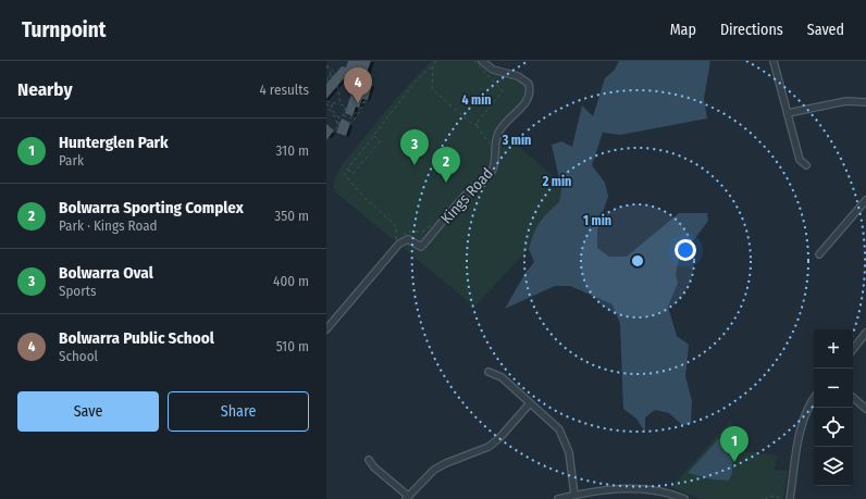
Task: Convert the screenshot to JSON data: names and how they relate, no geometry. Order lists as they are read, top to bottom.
{
  "streets": {
    "street": ["Kings Road"]
  },
  "page": {
    "header": "Turnpoint",
    "nav": ["Map", "Directions", "Saved"],
    "heading": ["Nearby", "4 results"],
    "pins": [
      "4",
      "3",
      "2",
      "1"
    ],
    "list": [
      {
        "mark": "1",
        "name": "Hunterglen Park",
        "note": "Park",
        "value": "310 m"
      },
      {
        "mark": "2",
        "name": "Bolwarra Sporting Complex",
        "note": "Park · Kings Road",
        "value": "350 m"
      },
      {
        "mark": "3",
        "name": "Bolwarra Oval",
        "note": "Sports",
        "value": "400 m"
      },
      {
        "mark": "4",
        "name": "Bolwarra Public School",
        "note": "School",
        "value": "510 m"
      }
    ],
    "map_buttons": ["+", "−"],
    "buttons": ["Save", "Share"]
  },
  "rings": [
    "4 min",
    "3 min",
    "2 min",
    "1 min"
  ]
}
